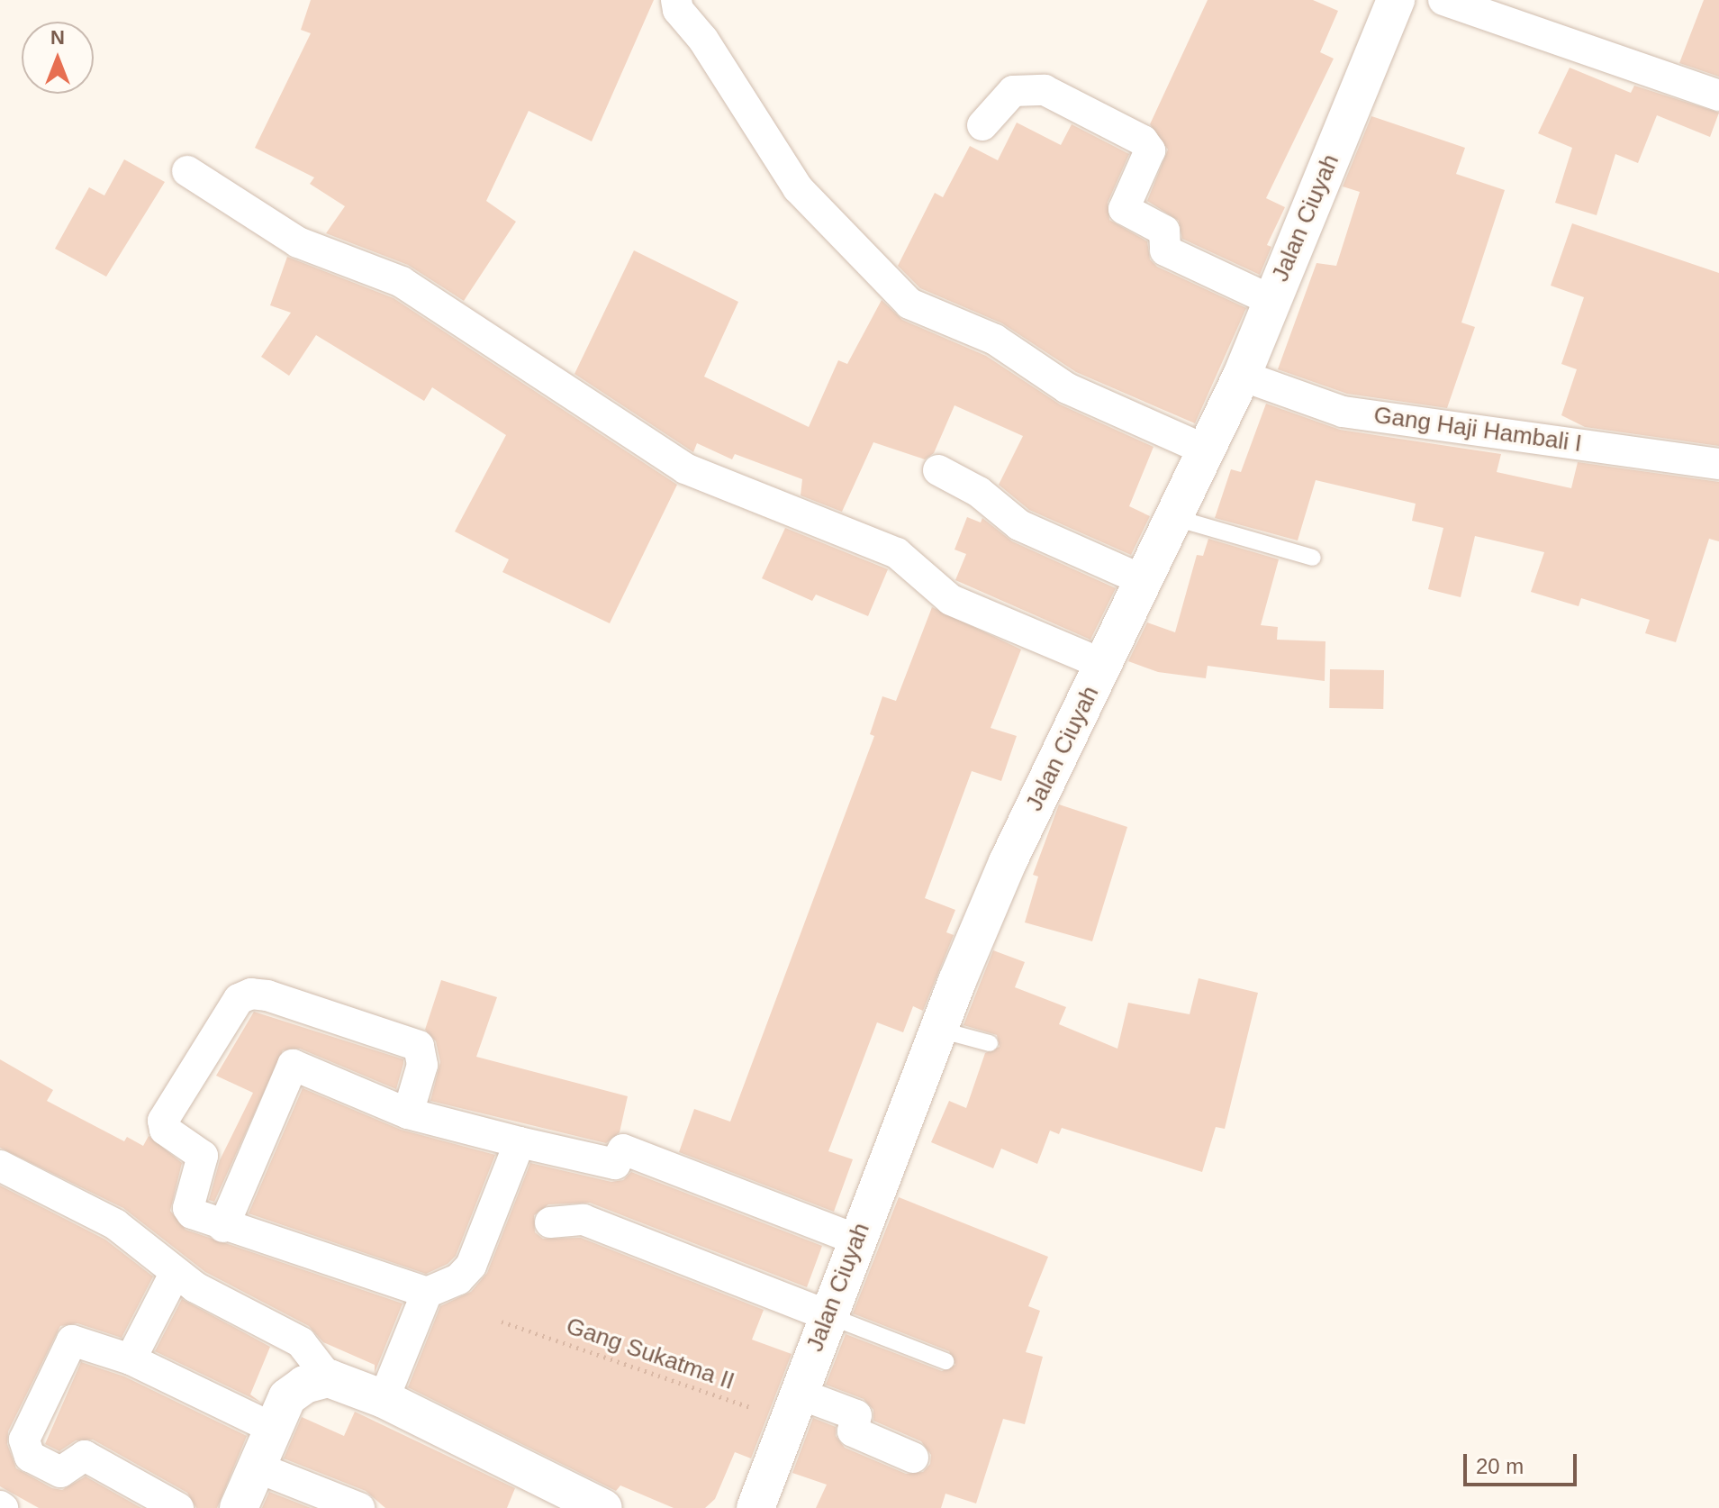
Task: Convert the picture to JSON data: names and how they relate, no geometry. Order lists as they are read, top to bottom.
{
  "streets": {
    "street": ["Jalan Ciuyah", "Gang Haji Hambali I"],
    "path": ["Gang Sukatma II"]
  },
  "crossings": [
    ["Jalan Ciuyah", "Gang Haji Hambali I"],
    ["Jalan Ciuyah", "Gang Sukatma II"]
  ],
  "scale_bar": "20 m",
  "north": "top"
}
